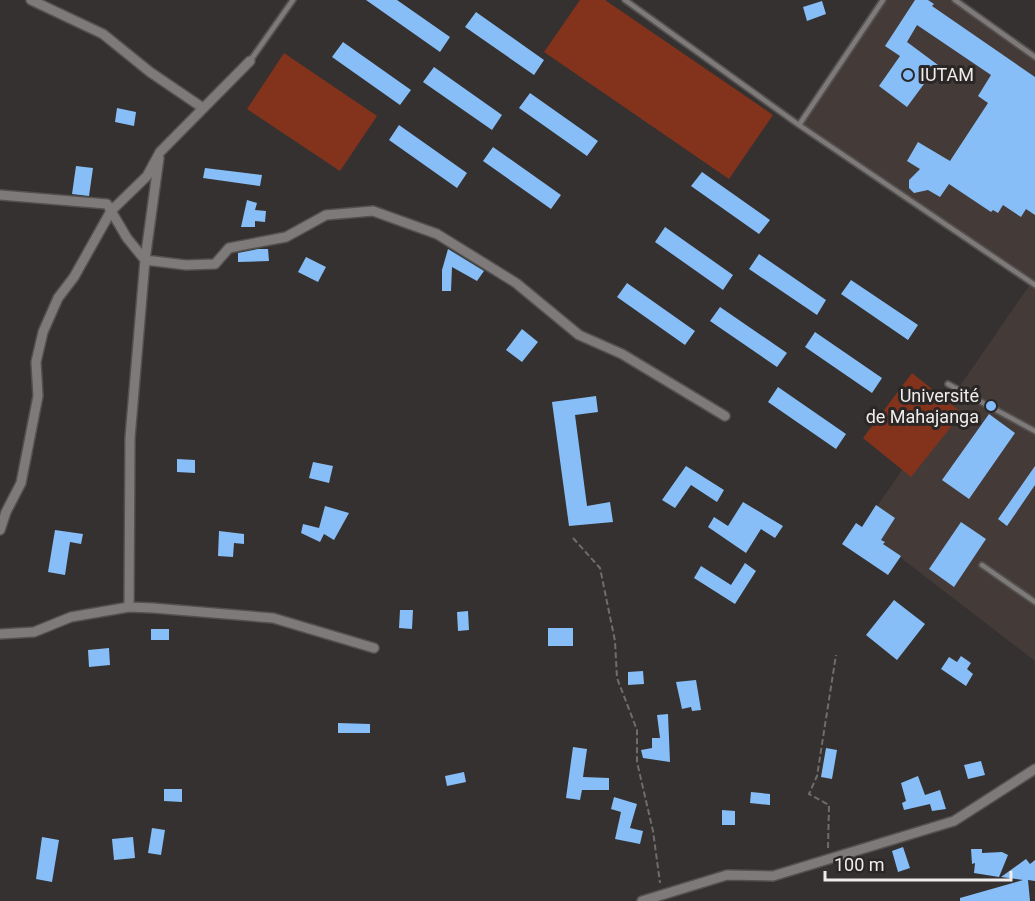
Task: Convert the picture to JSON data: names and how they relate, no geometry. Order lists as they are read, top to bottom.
{
  "places": ["IUTAM", "Université de Mahajanga"],
  "scale_bar": "100 m"
}
